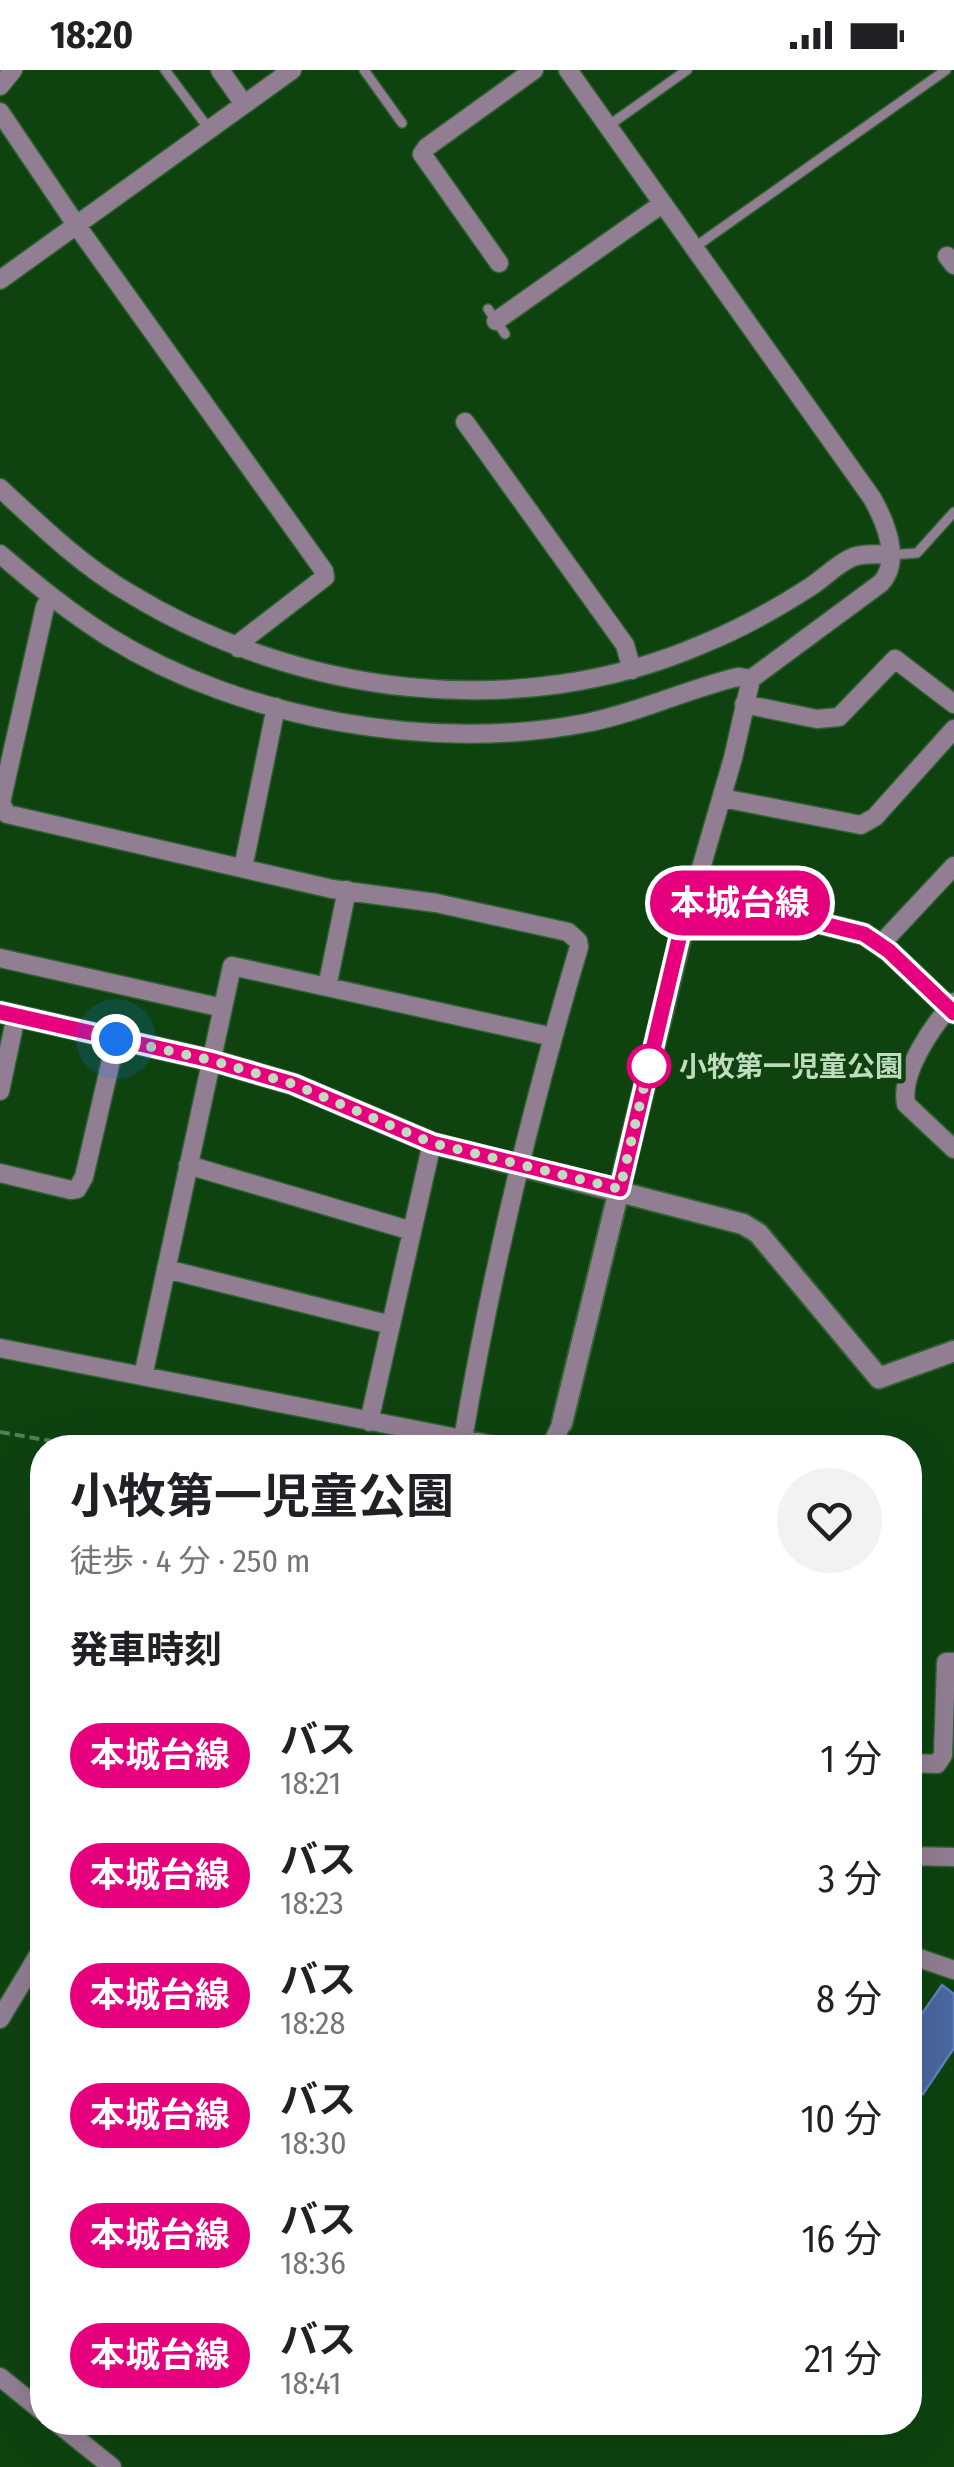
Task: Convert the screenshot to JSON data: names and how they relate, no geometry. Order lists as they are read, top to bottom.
{
  "places": ["小牧第一児童公園"],
  "lines": ["bus line 本城台線"],
  "page": {
    "status": "18:20",
    "on_map": "本城台線",
    "heading": [
      ["小牧第一児童公園", "徒歩 · 4 分 · 250 m"],
      "発車時刻"
    ],
    "list": [
      {
        "mark": "本城台線",
        "name": "バス",
        "note": "18:21",
        "value": "1 分"
      },
      {
        "mark": "本城台線",
        "name": "バス",
        "note": "18:23",
        "value": "3 分"
      },
      {
        "mark": "本城台線",
        "name": "バス",
        "note": "18:28",
        "value": "8 分"
      },
      {
        "mark": "本城台線",
        "name": "バス",
        "note": "18:30",
        "value": "10 分"
      },
      {
        "mark": "本城台線",
        "name": "バス",
        "note": "18:36",
        "value": "16 分"
      },
      {
        "mark": "本城台線",
        "name": "バス",
        "note": "18:41",
        "value": "21 分"
      }
    ]
  }
}
